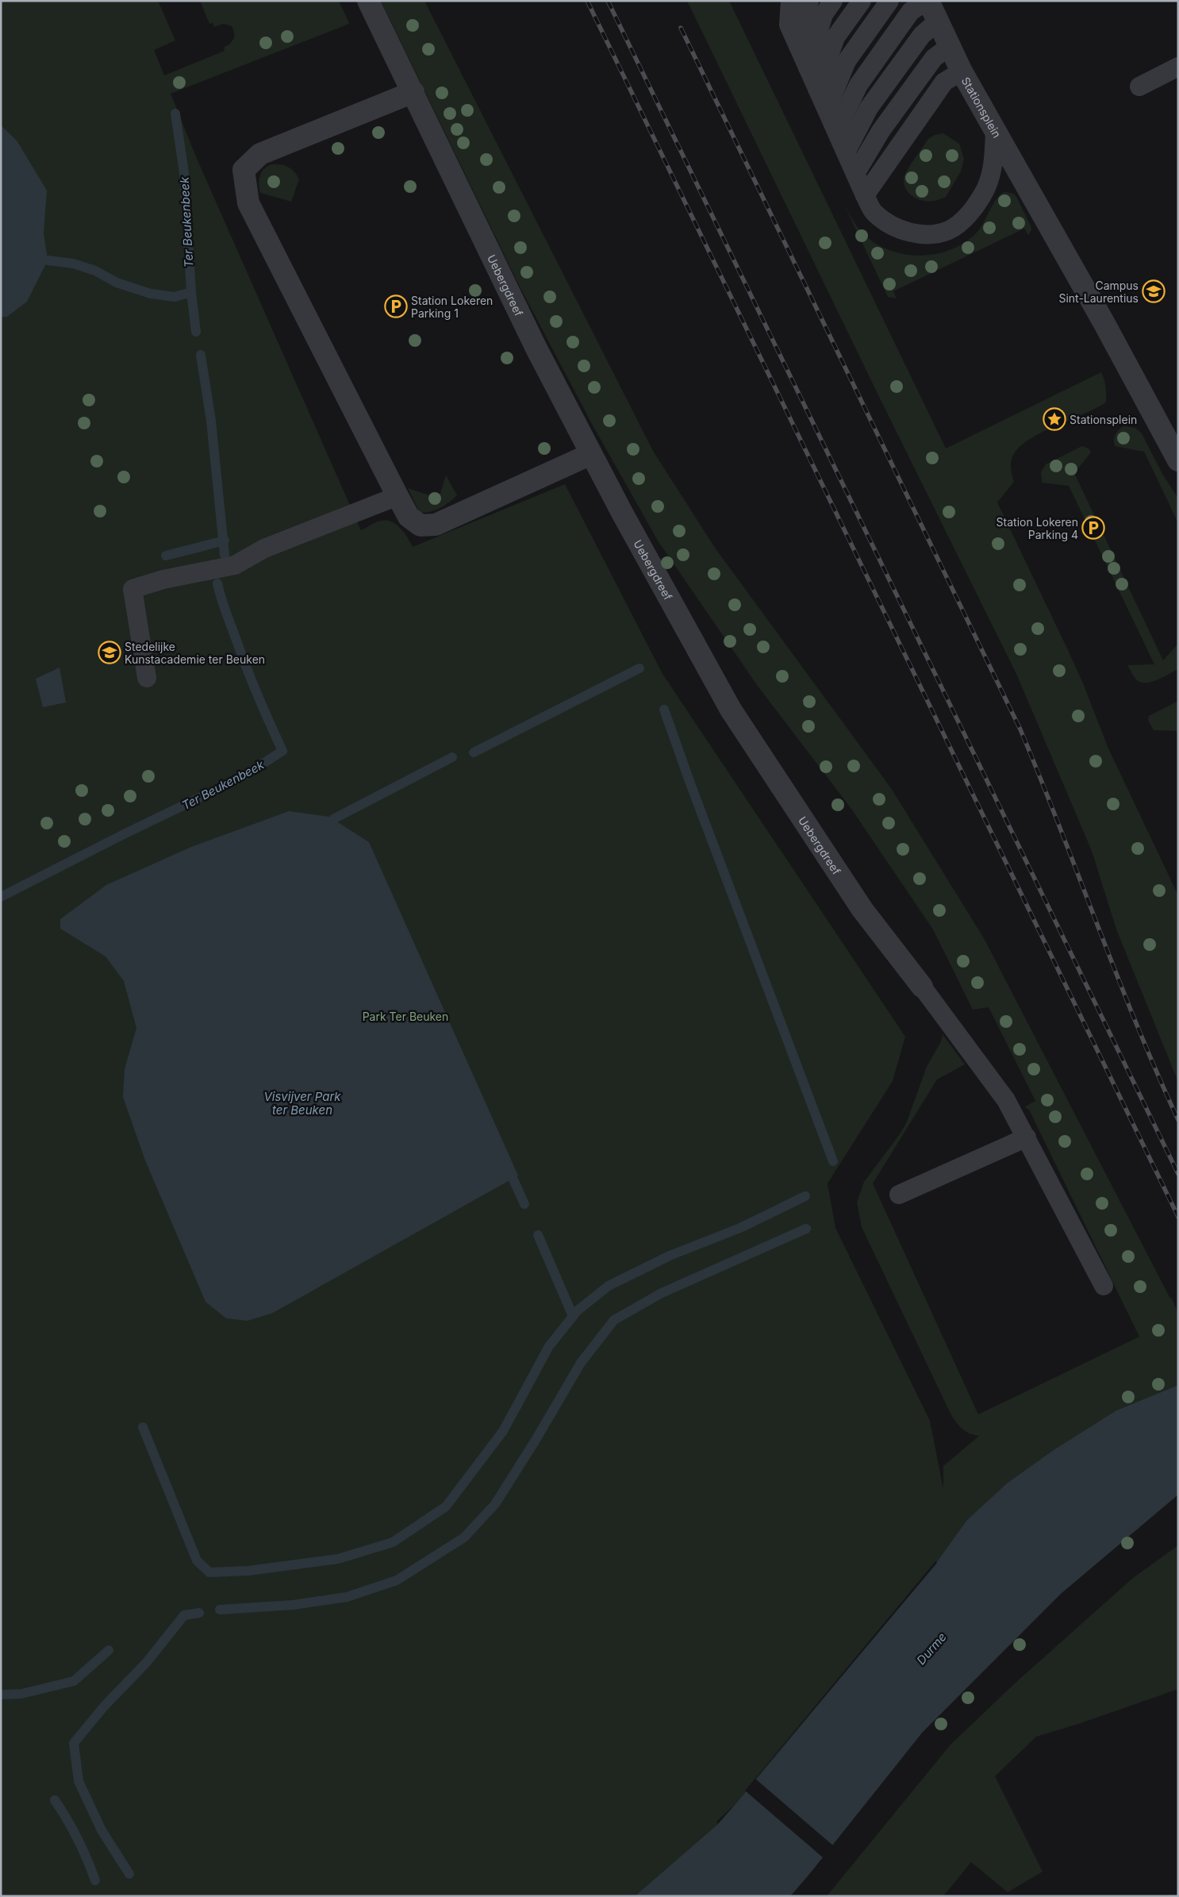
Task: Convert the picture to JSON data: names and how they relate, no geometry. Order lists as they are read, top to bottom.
{
  "streets": {
    "street": ["Stationsplein", "Uebergdreef"]
  },
  "water": ["Ter Beukenbeek", "Visvijver Park ter Beuken", "Durme"],
  "parks": ["Park Ter Beuken"],
  "places": {
    "school or university": ["Campus Sint-Laurentius", "Stedelijke Kunstacademie ter Beuken"],
    "parking": ["Station Lokeren Parking 1", "Station Lokeren Parking 4"],
    "place": ["Stationsplein"]
  }
}
